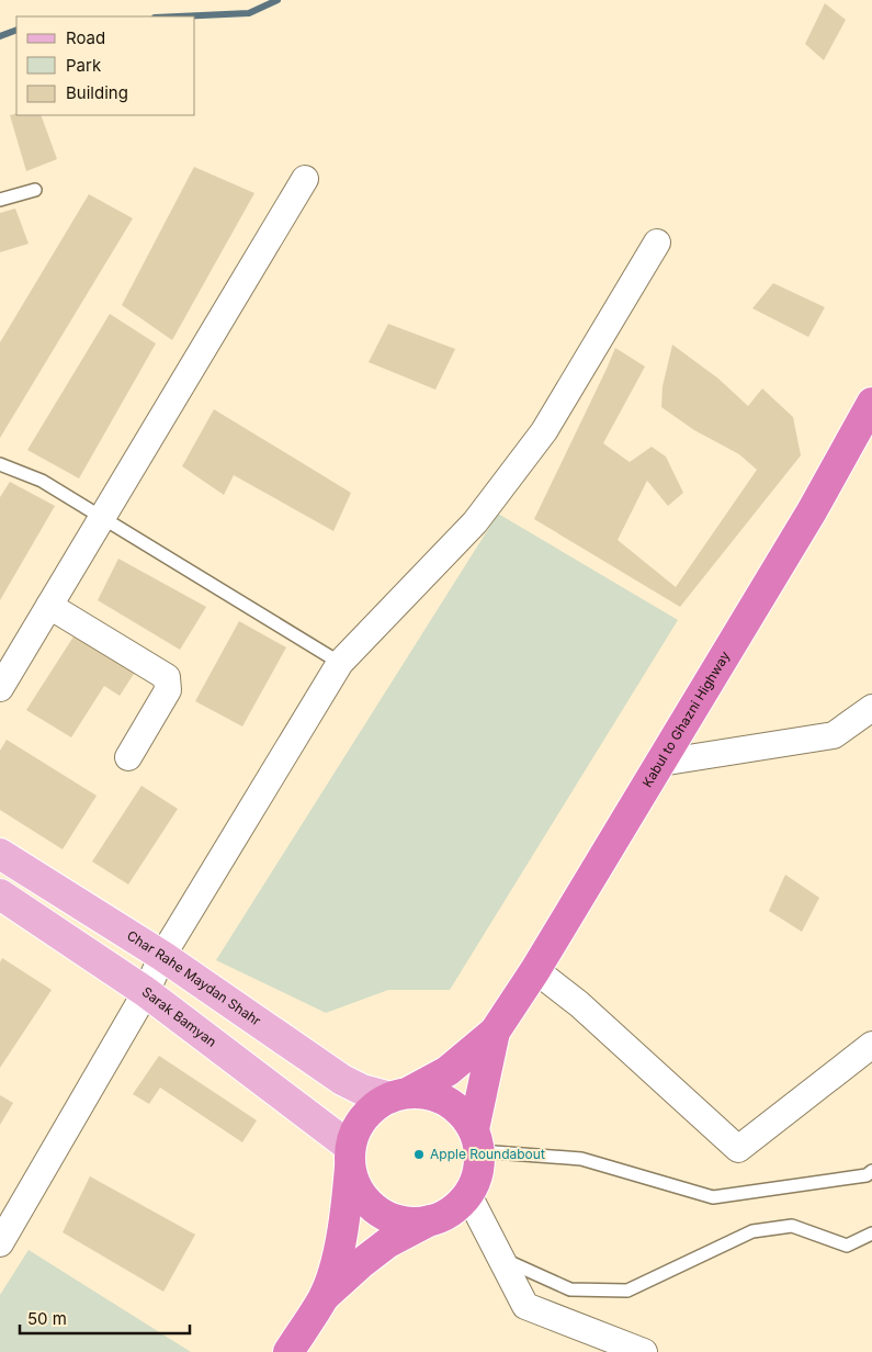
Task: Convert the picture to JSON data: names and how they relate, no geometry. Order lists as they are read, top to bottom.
{
  "streets": {
    "highway": ["Kabul to Ghazni Highway"],
    "main road": ["Char Rahe Maydan Shahr", "Sarak Bamyan"]
  },
  "crossings": [
    ["Kabul to Ghazni Highway", "Char Rahe Maydan Shahr"],
    ["Kabul to Ghazni Highway", "Sarak Bamyan"],
    ["Char Rahe Maydan Shahr", "Sarak Bamyan"]
  ],
  "places": ["Apple Roundabout"],
  "legend": ["Road", "Park", "Building"],
  "scale_bar": "50 m"
}
